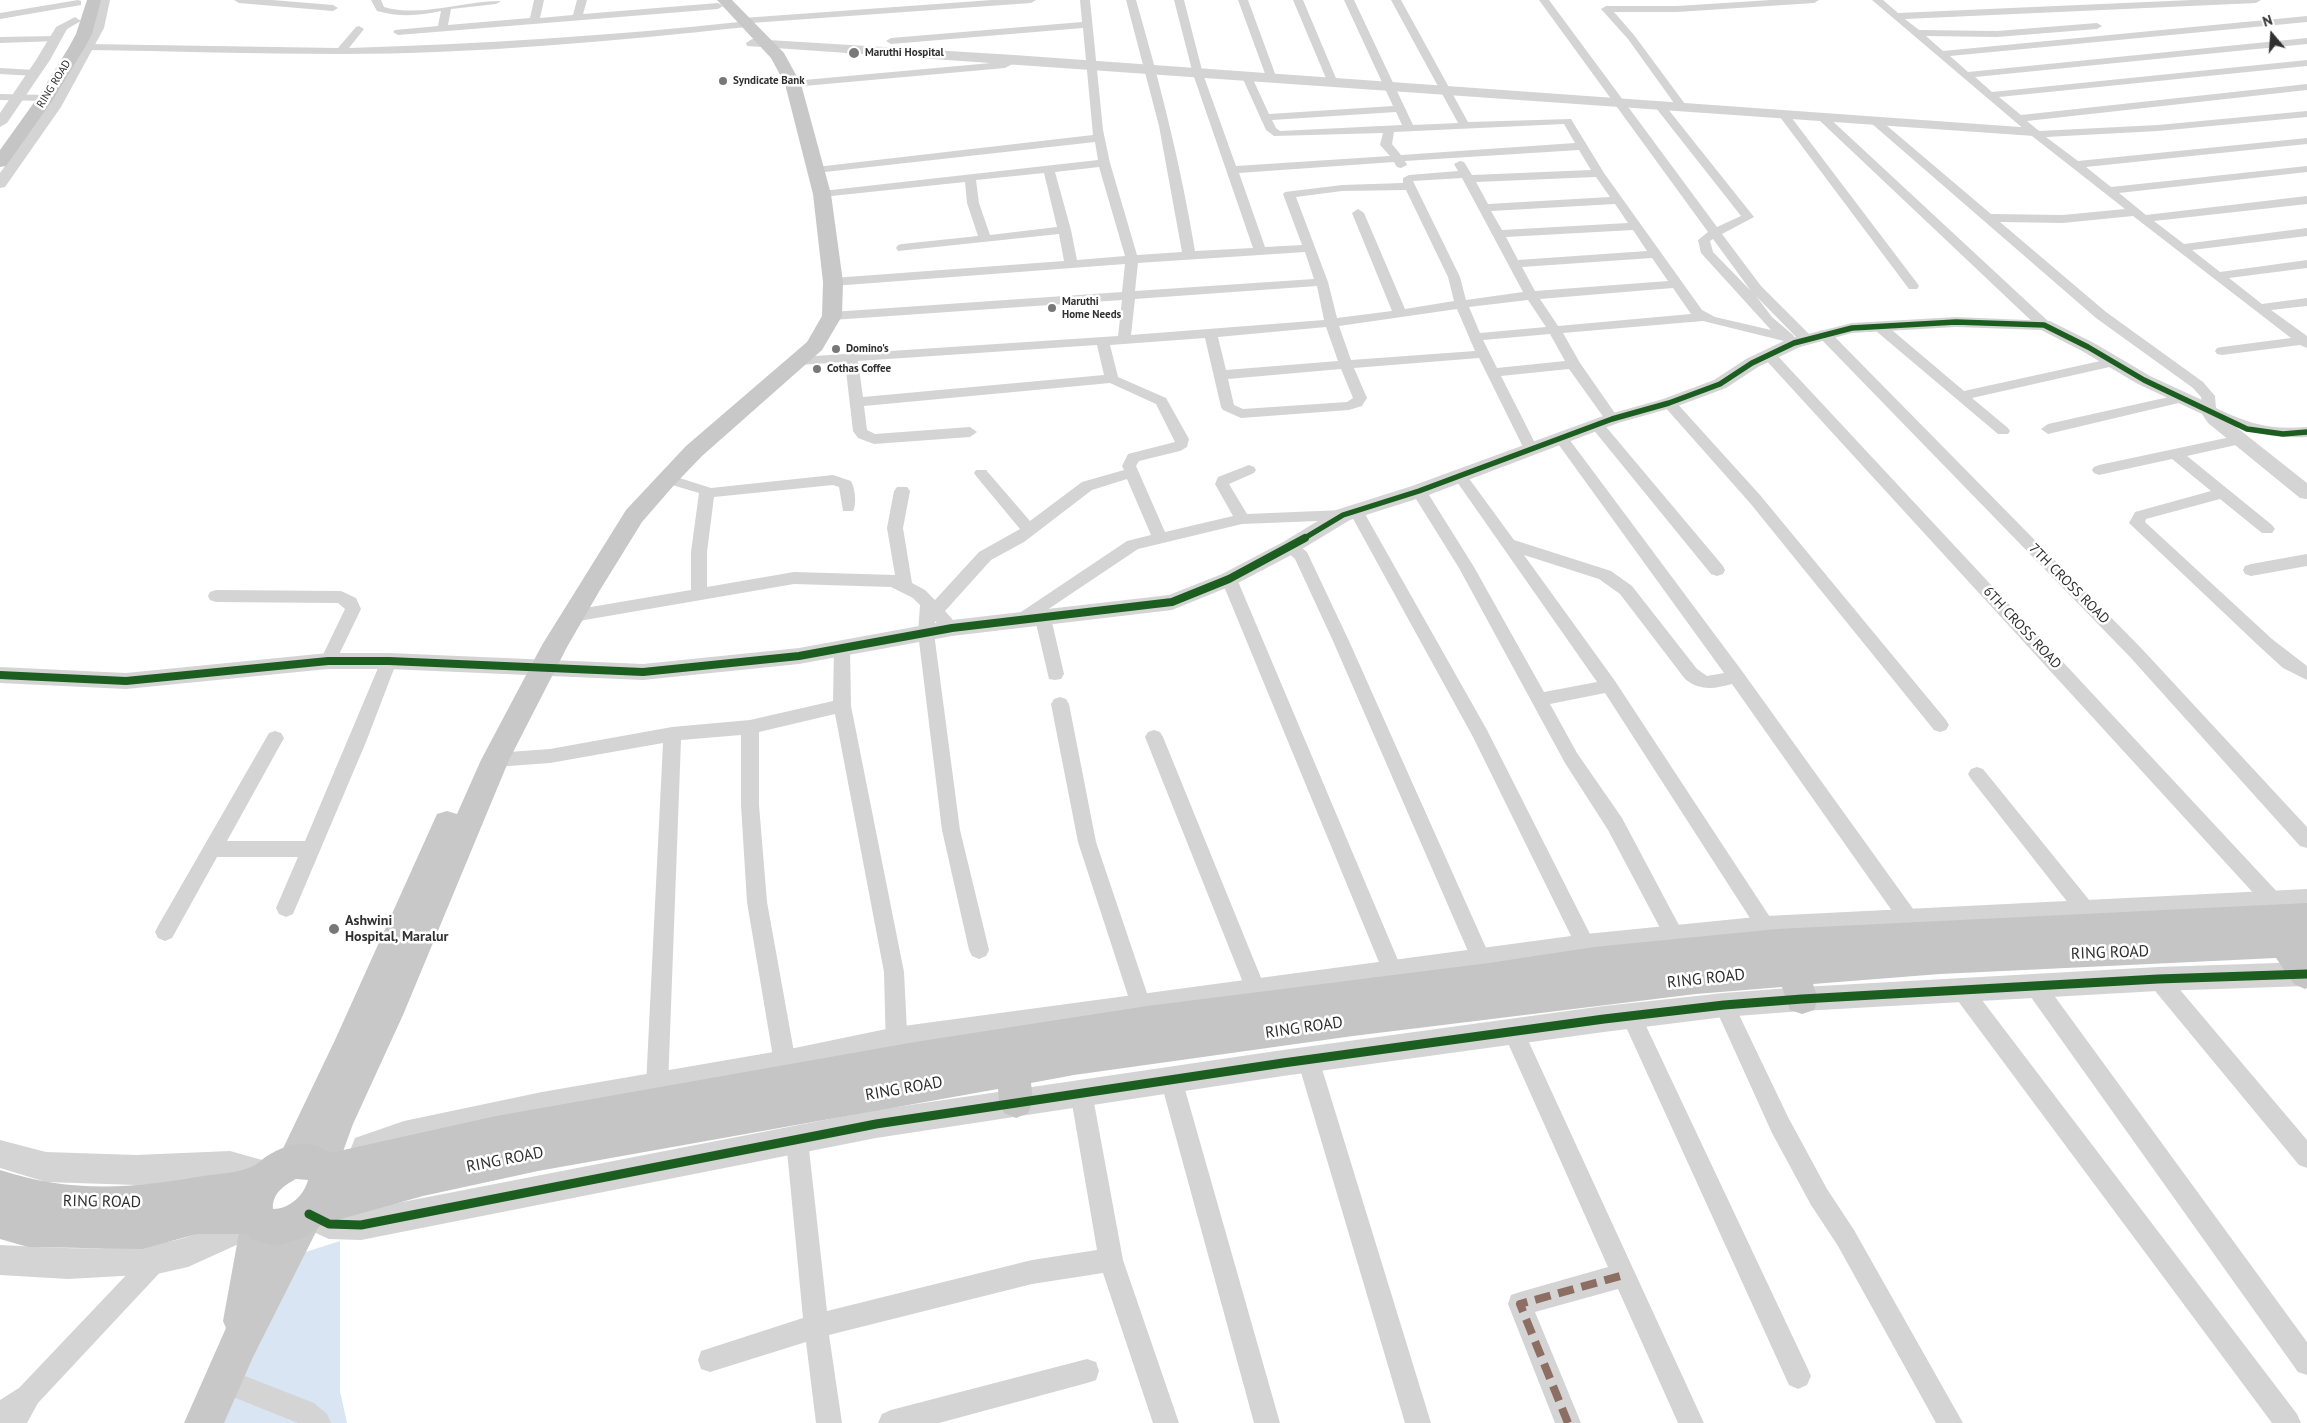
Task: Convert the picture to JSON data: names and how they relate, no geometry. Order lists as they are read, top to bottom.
{
  "streets": {
    "highway": ["RING ROAD"],
    "street": ["7TH CROSS ROAD", "6TH CROSS ROAD"]
  },
  "places": [
    "Maruthi Hospital",
    "Syndicate Bank",
    "Maruthi Home Needs",
    "Domino's",
    "Cothas Coffee",
    "Ashwini Hospital, Maralur"
  ],
  "north": "top"
}
